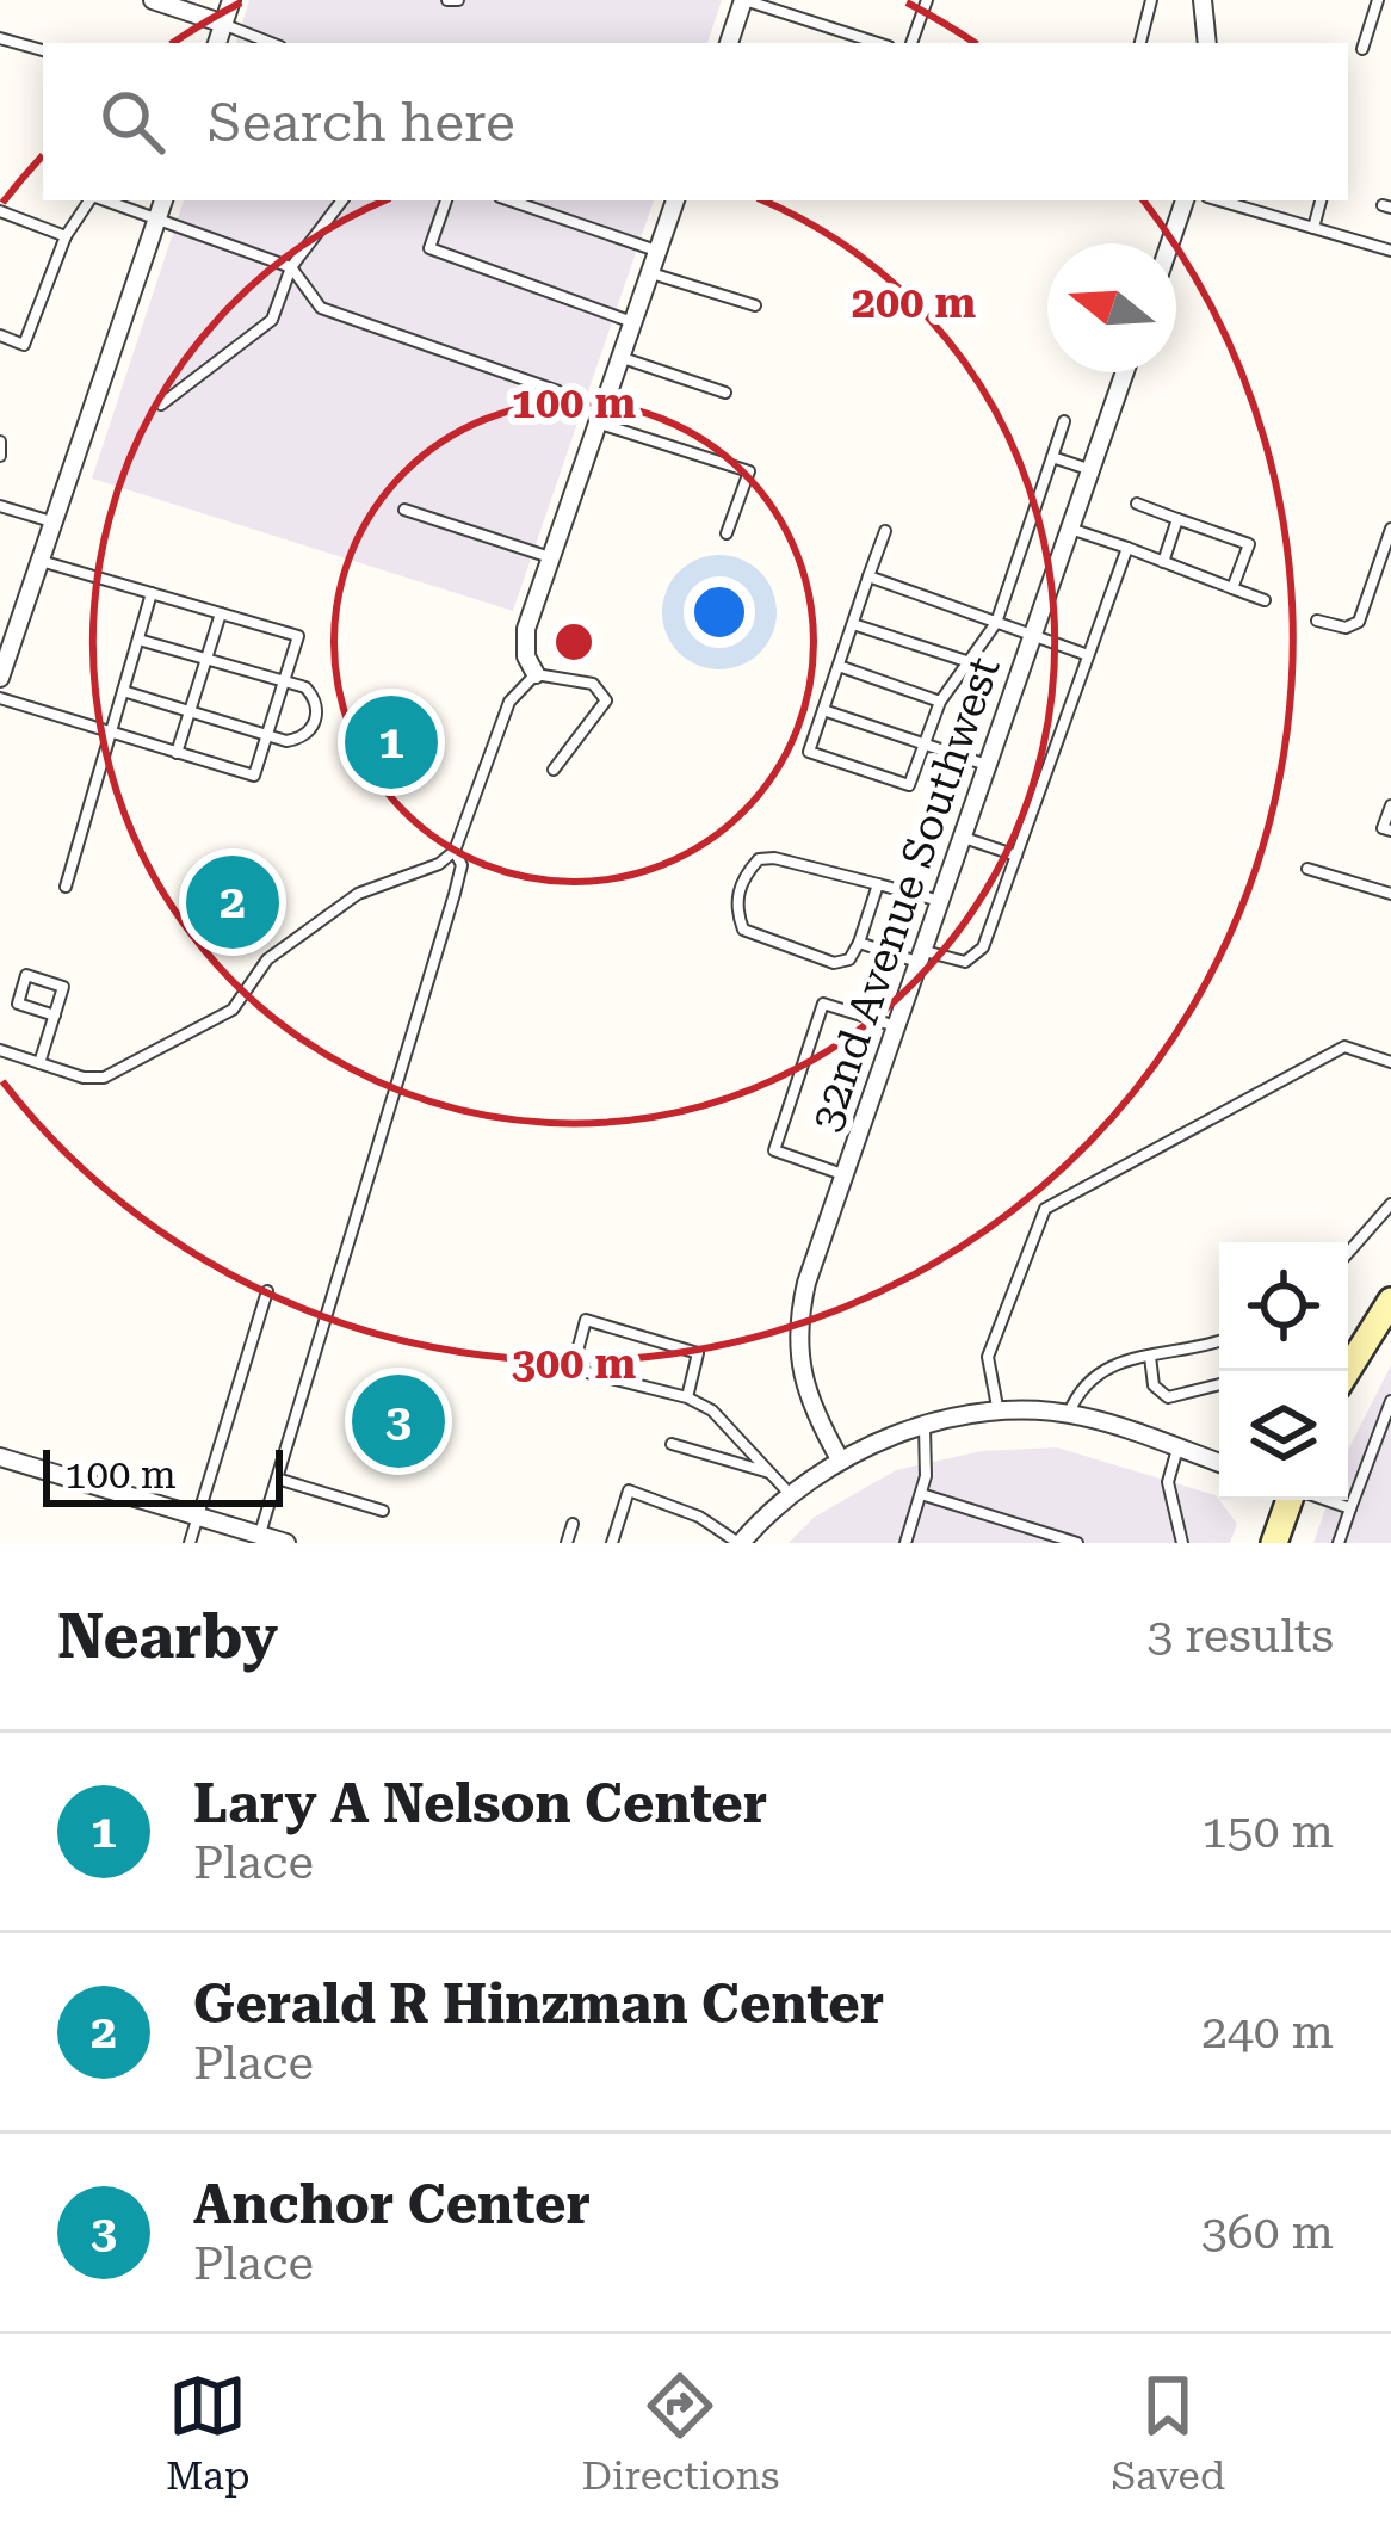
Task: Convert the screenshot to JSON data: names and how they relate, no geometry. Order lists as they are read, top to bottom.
{
  "streets": {
    "street": ["32nd Avenue Southwest"]
  },
  "scale_bar": "100 m",
  "north": "left",
  "page": {
    "search": "Search here",
    "pins": ["1", "2", "3"],
    "scale": "100 m",
    "heading": ["Nearby", "3 results"],
    "list": [
      {
        "mark": "1",
        "name": "Lary A Nelson Center",
        "note": "Place",
        "value": "150 m"
      },
      {
        "mark": "2",
        "name": "Gerald R Hinzman Center",
        "note": "Place",
        "value": "240 m"
      },
      {
        "mark": "3",
        "name": "Anchor Center",
        "note": "Place",
        "value": "360 m"
      }
    ],
    "nav": ["Map", "Directions", "Saved"]
  },
  "rings": ["200 m", "100 m", "300 m"]
}
